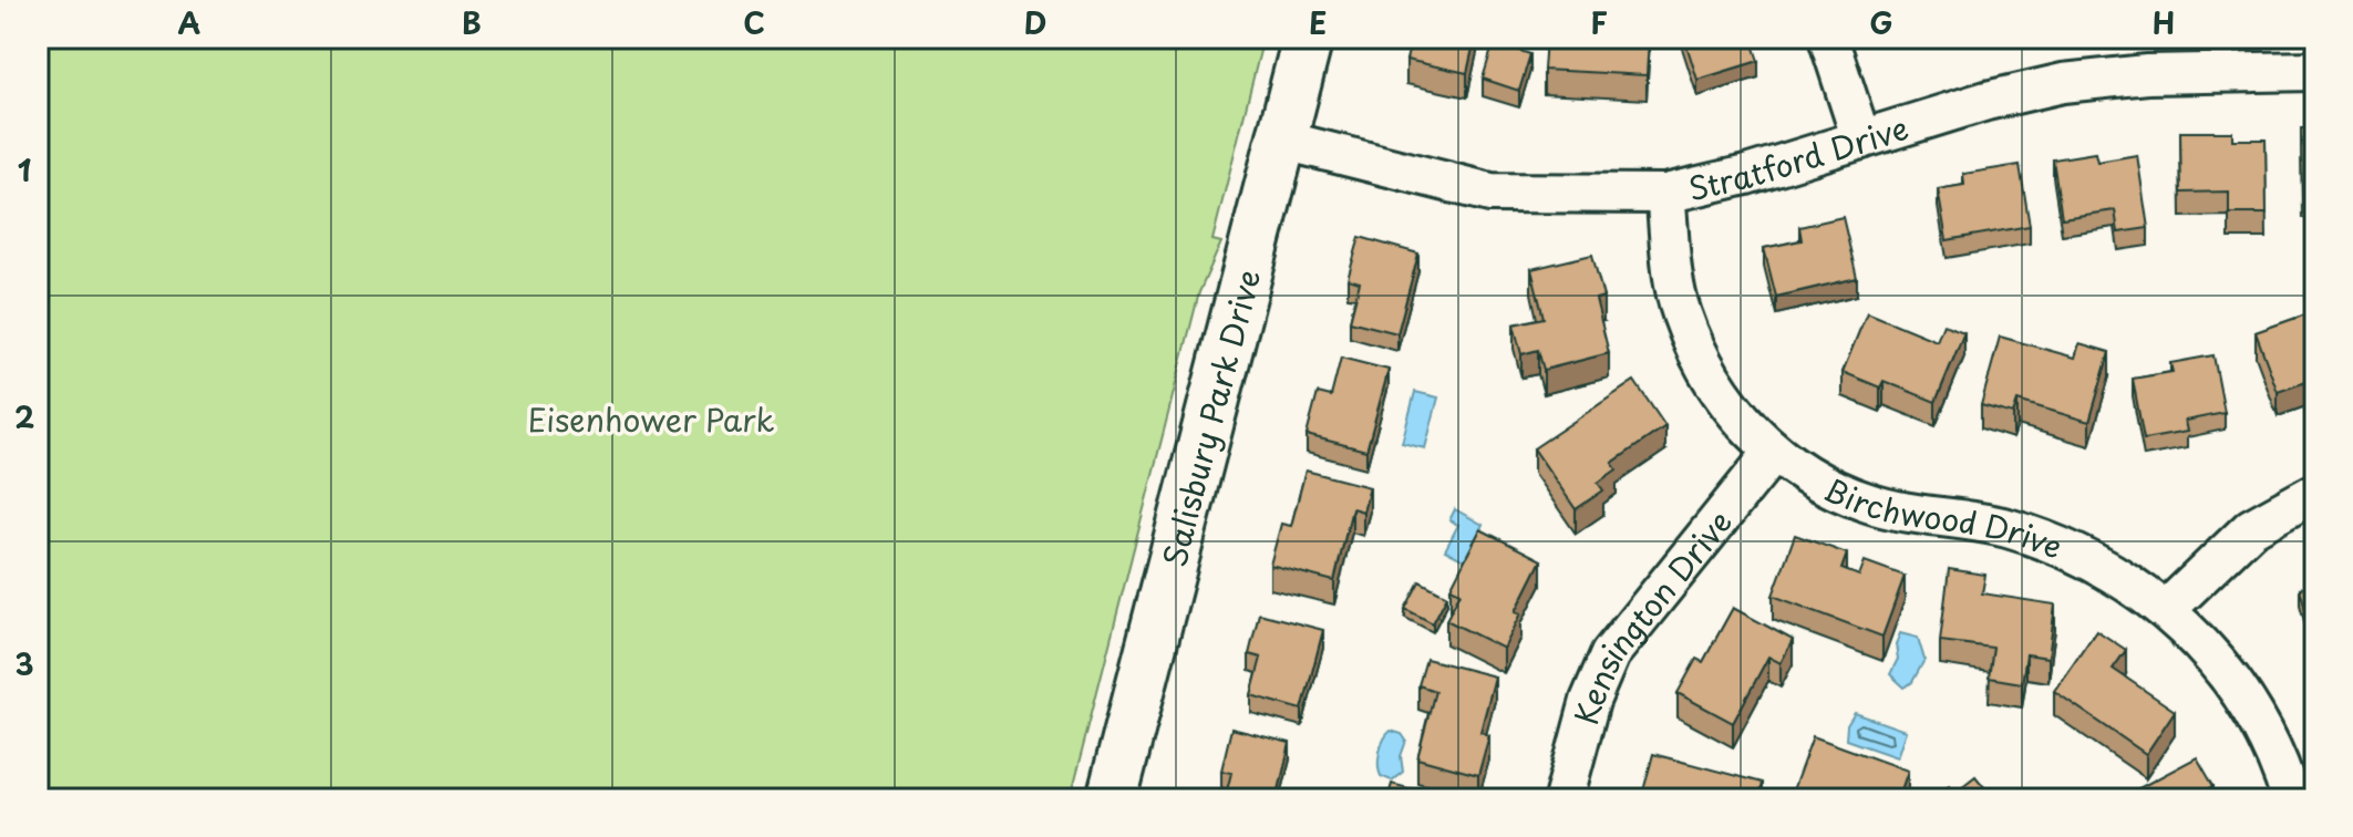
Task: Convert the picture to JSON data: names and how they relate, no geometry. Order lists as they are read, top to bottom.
{
  "streets": {
    "main road": ["Salisbury Park Drive"],
    "street": ["Stratford Drive", "Birchwood Drive", "Kensington Drive"]
  },
  "crossings": [
    ["Stratford Drive", "Salisbury Park Drive"],
    ["Stratford Drive", "Birchwood Drive"],
    ["Birchwood Drive", "Kensington Drive"]
  ],
  "parks": ["Eisenhower Park"],
  "grid": {
    "columns": [
      "A",
      "B",
      "C",
      "D",
      "E",
      "F",
      "G",
      "H"
    ],
    "rows": ["1", "2", "3"]
  }
}
